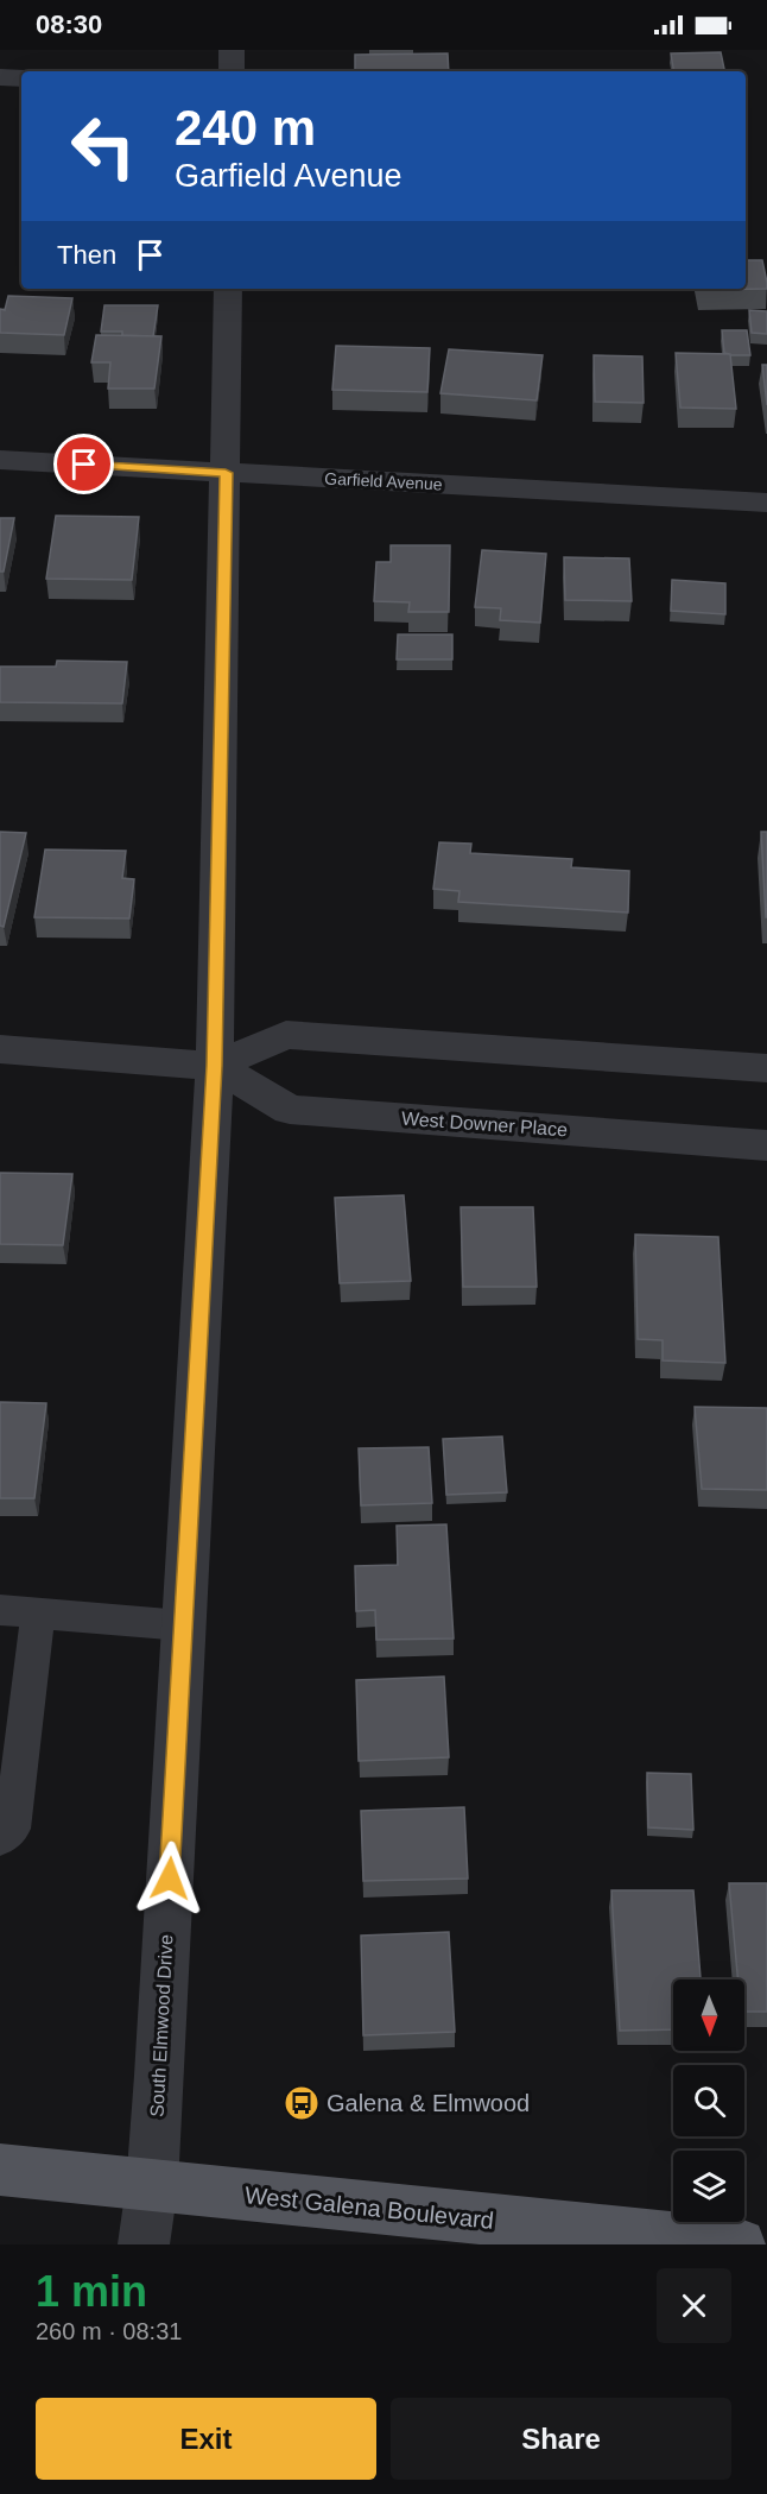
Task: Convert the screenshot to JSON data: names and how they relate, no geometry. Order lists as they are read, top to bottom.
{
  "streets": {
    "main road": ["West Galena Boulevard"],
    "street": ["Garfield Avenue", "West Downer Place", "South Elmwood Drive"]
  },
  "crossings": [
    ["Garfield Avenue", "South Elmwood Drive"],
    ["West Downer Place", "South Elmwood Drive"],
    ["South Elmwood Drive", "West Galena Boulevard"]
  ],
  "places": {
    "bus stop": ["Galena & Elmwood"]
  },
  "north": "bottom",
  "page": {
    "status": "08:30",
    "turn": ["240 m", "Garfield Avenue"],
    "then": "Then",
    "heading": ["1 min", "260 m · 08:31"],
    "buttons": ["Exit", "Share"]
  }
}
